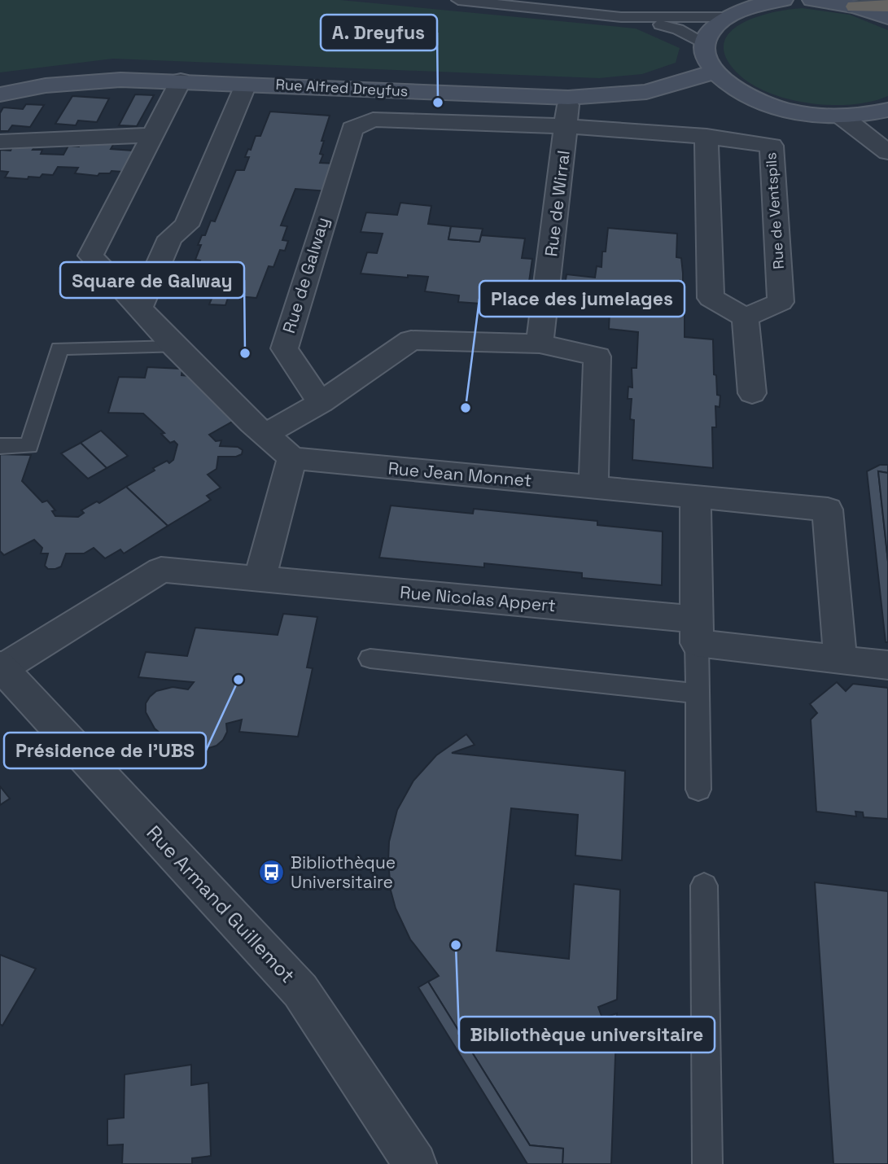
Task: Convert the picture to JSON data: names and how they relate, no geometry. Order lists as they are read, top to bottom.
{
  "streets": {
    "main road": ["Rue Alfred Dreyfus"],
    "street": [
      "Rue de Wirral",
      "Rue de Ventspils",
      "Rue de Galway",
      "Rue Jean Monnet",
      "Rue Nicolas Appert",
      "Rue Armand Guillemot"
    ]
  },
  "crossings": [
    ["Rue Alfred Dreyfus", "Rue de Wirral"],
    ["Rue de Wirral", "Rue de Ventspils"],
    ["Rue de Ventspils", "Rue de Galway"],
    ["Rue Jean Monnet", "Rue Nicolas Appert"],
    ["Rue Nicolas Appert", "Rue Armand Guillemot"]
  ],
  "places": {
    "other": [
      "A. Dreyfus",
      "Square de Galway",
      "Place des jumelages",
      "Présidence de l'UBS",
      "Bibliothèque universitaire"
    ],
    "bus stop": ["Bibliothèque Universitaire"]
  }
}
